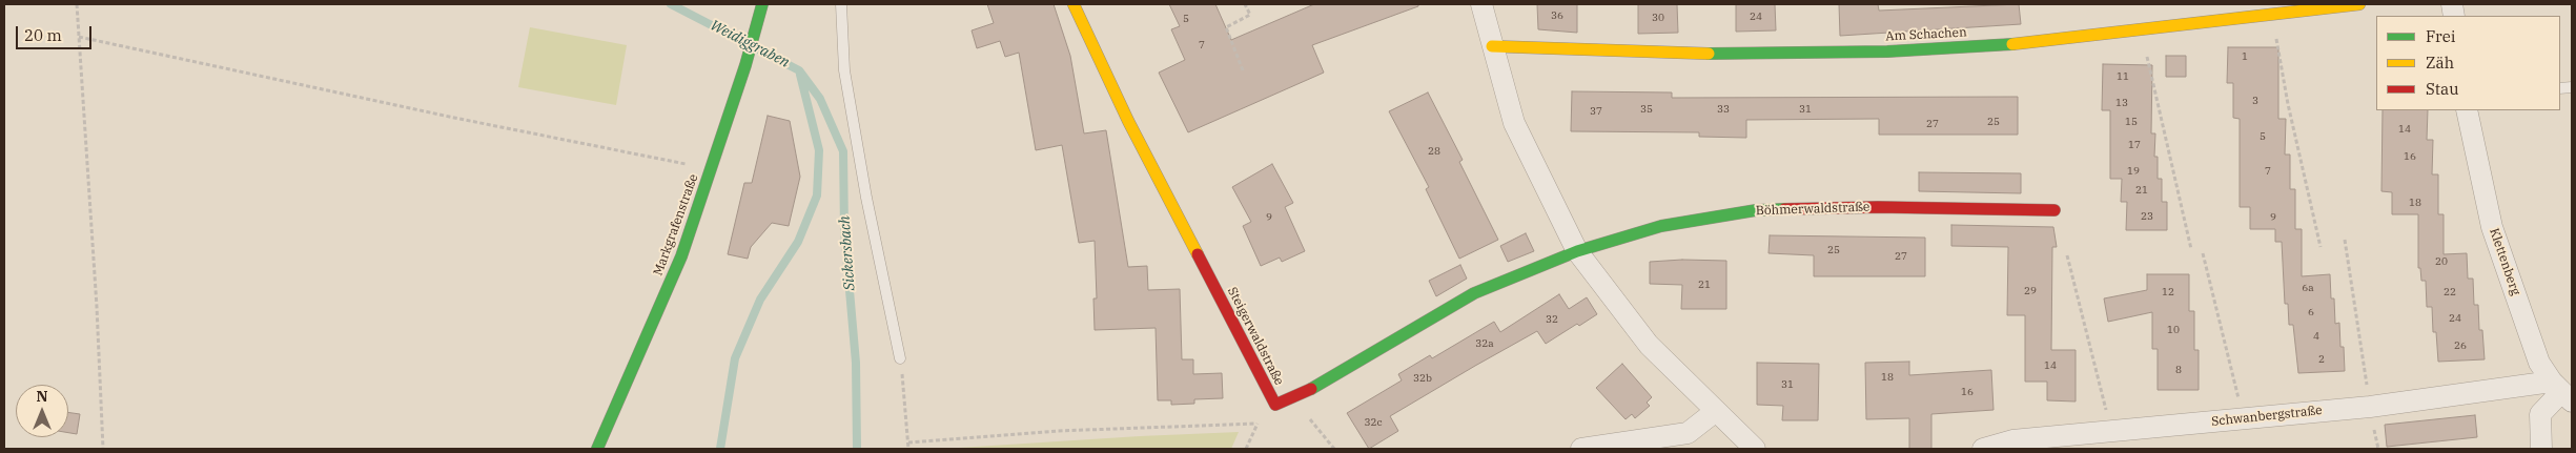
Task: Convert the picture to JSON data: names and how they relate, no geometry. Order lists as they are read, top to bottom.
{
  "streets": {
    "street": [
      "Am Schachen",
      "Böhmerwaldstraße",
      "Markgrafenstraße",
      "Klettenberg",
      "Steigerwaldstraße",
      "Schwanbergstraße"
    ]
  },
  "crossings": [
    ["Böhmerwaldstraße", "Steigerwaldstraße"],
    ["Klettenberg", "Schwanbergstraße"]
  ],
  "water": ["Weidiggraben", "Sickersbach"],
  "house_numbers": [
    "36",
    "24",
    "30",
    "5",
    "7",
    "1",
    "11",
    "3",
    "13",
    "35",
    "33",
    "31",
    "37",
    "25",
    "15",
    "27",
    "14",
    "5",
    "17",
    "28",
    "16",
    "19",
    "7",
    "21",
    "18",
    "23",
    "9",
    "9",
    "25",
    "27",
    "20",
    "21",
    "6a",
    "29",
    "12",
    "22",
    "6",
    "24",
    "32",
    "10",
    "4",
    "32a",
    "26",
    "2",
    "14",
    "8",
    "18",
    "32b",
    "31",
    "16",
    "32c"
  ],
  "legend": ["Frei", "Zäh", "Stau"],
  "scale_bar": "20 m",
  "north": "top"
}
